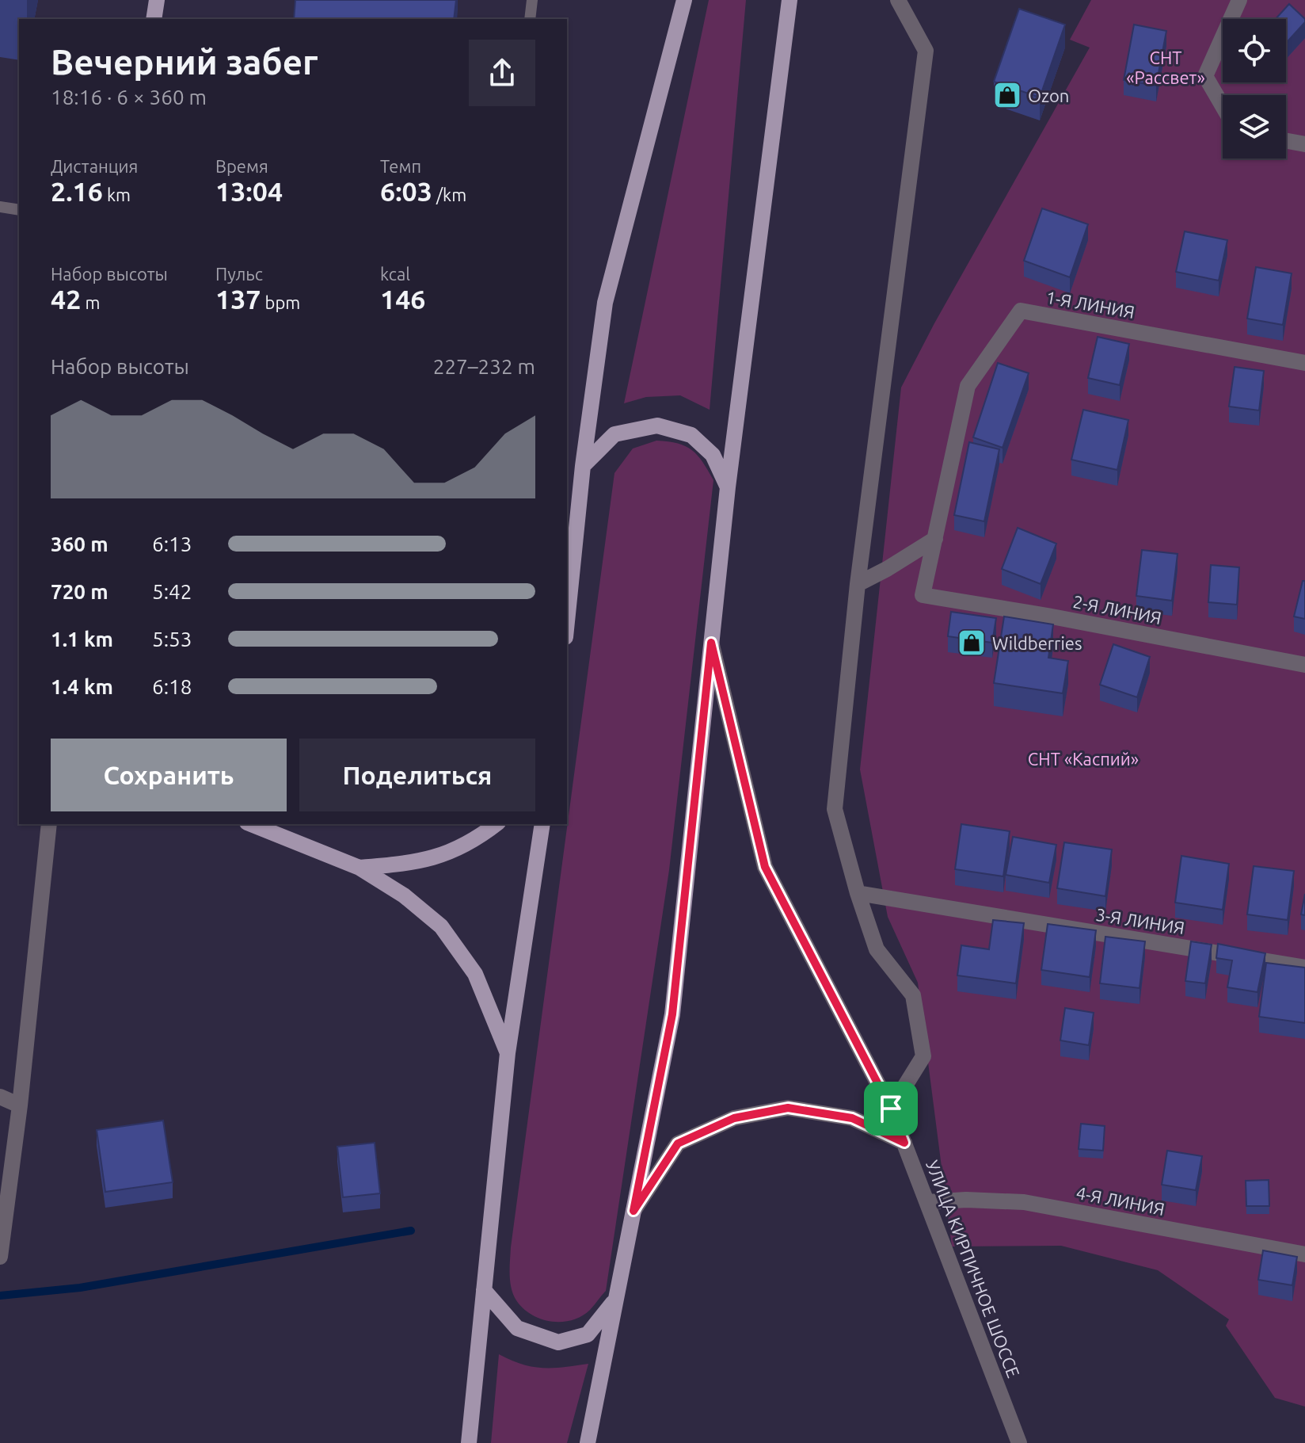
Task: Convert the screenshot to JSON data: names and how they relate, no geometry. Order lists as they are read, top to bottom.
{
  "streets": {
    "street": [
      "1-Я ЛИНИЯ",
      "2-Я ЛИНИЯ",
      "3-Я ЛИНИЯ",
      "4-Я ЛИНИЯ",
      "УЛИЦА КИРПИЧНОЕ ШОССЕ"
    ]
  },
  "crossings": [
    ["1-Я ЛИНИЯ", "2-Я ЛИНИЯ"],
    ["4-Я ЛИНИЯ", "УЛИЦА КИРПИЧНОЕ ШОССЕ"]
  ],
  "parks": ["СНТ «Рассвет»", "СНТ «Каспий»"],
  "places": {
    "shop": ["Ozon", "Wildberries"]
  },
  "page": {
    "heading": ["Вечерний забег", "18:16 · 6 × 360 m"],
    "stats": [
      ["Дистанция", "2.16 km"],
      ["Время", "13:04"],
      ["Темп", "6:03 /km"],
      ["Набор высоты", "42 m"],
      ["Пульс", "137 bpm"],
      ["kcal", "146"]
    ],
    "chart": ["Набор высоты", "227–232 m"],
    "list": [
      {
        "name": "360 m",
        "note": "6:13"
      },
      {
        "name": "720 m",
        "note": "5:42"
      },
      {
        "name": "1.1 km",
        "note": "5:53"
      },
      {
        "name": "1.4 km",
        "note": "6:18"
      }
    ],
    "buttons": ["Сохранить", "Поделиться"]
  }
}
